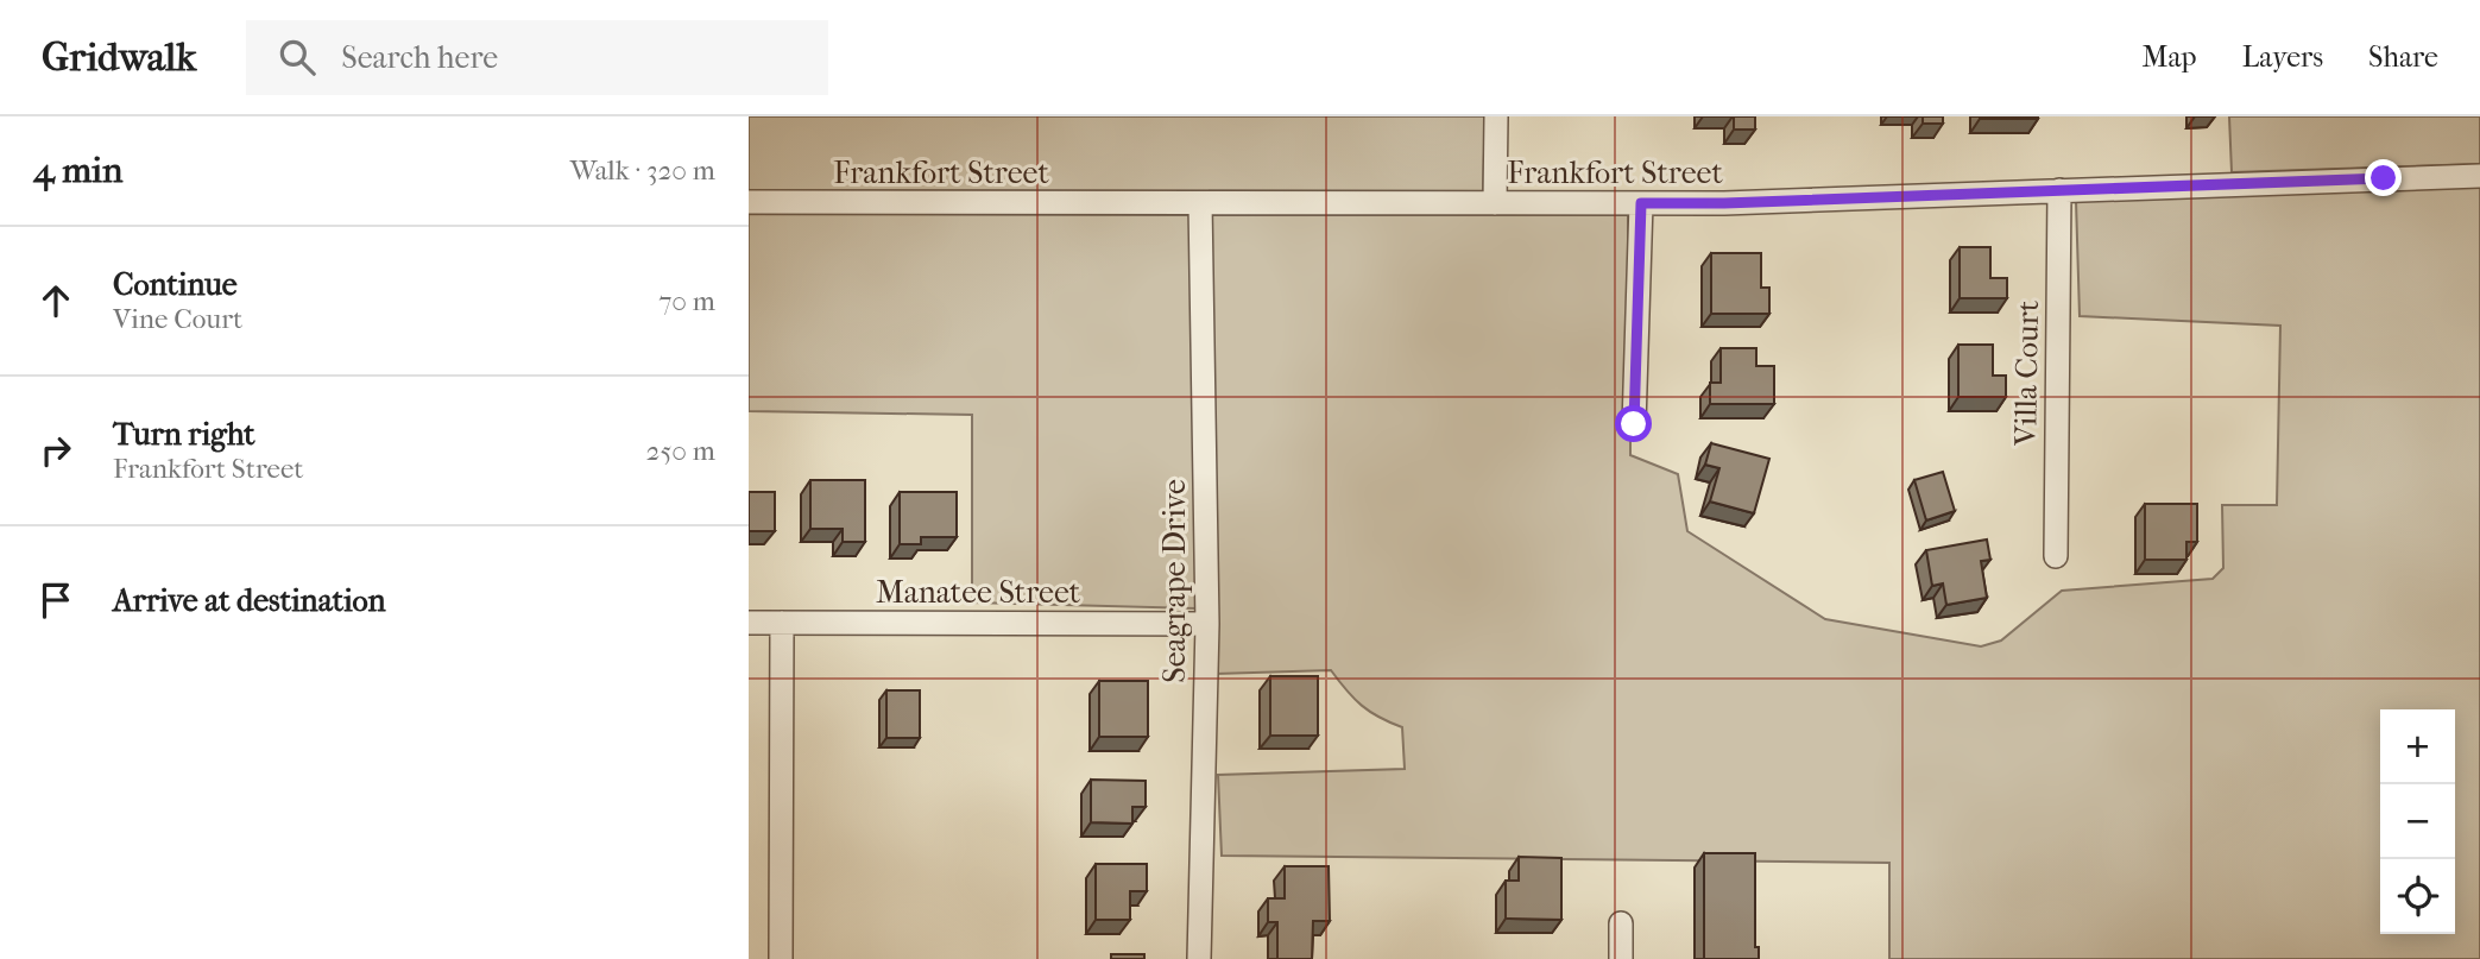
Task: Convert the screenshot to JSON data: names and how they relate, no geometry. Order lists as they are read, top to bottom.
{
  "streets": {
    "street": [
      "Frankfort Street",
      "Villa Court",
      "Seagrape Drive",
      "Manatee Street"
    ]
  },
  "crossings": [
    ["Frankfort Street", "Villa Court"],
    ["Frankfort Street", "Seagrape Drive"],
    ["Seagrape Drive", "Manatee Street"]
  ],
  "page": {
    "header": "Gridwalk",
    "search": "Search here",
    "nav": ["Map", "Layers", "Share"],
    "heading": ["4 min", "Walk · 320 m"],
    "list": [
      ["Continue", "Vine Court", "70 m"],
      ["Turn right", "Frankfort Street", "250 m"],
      "Arrive at destination"
    ],
    "map_buttons": ["+", "−"]
  }
}
